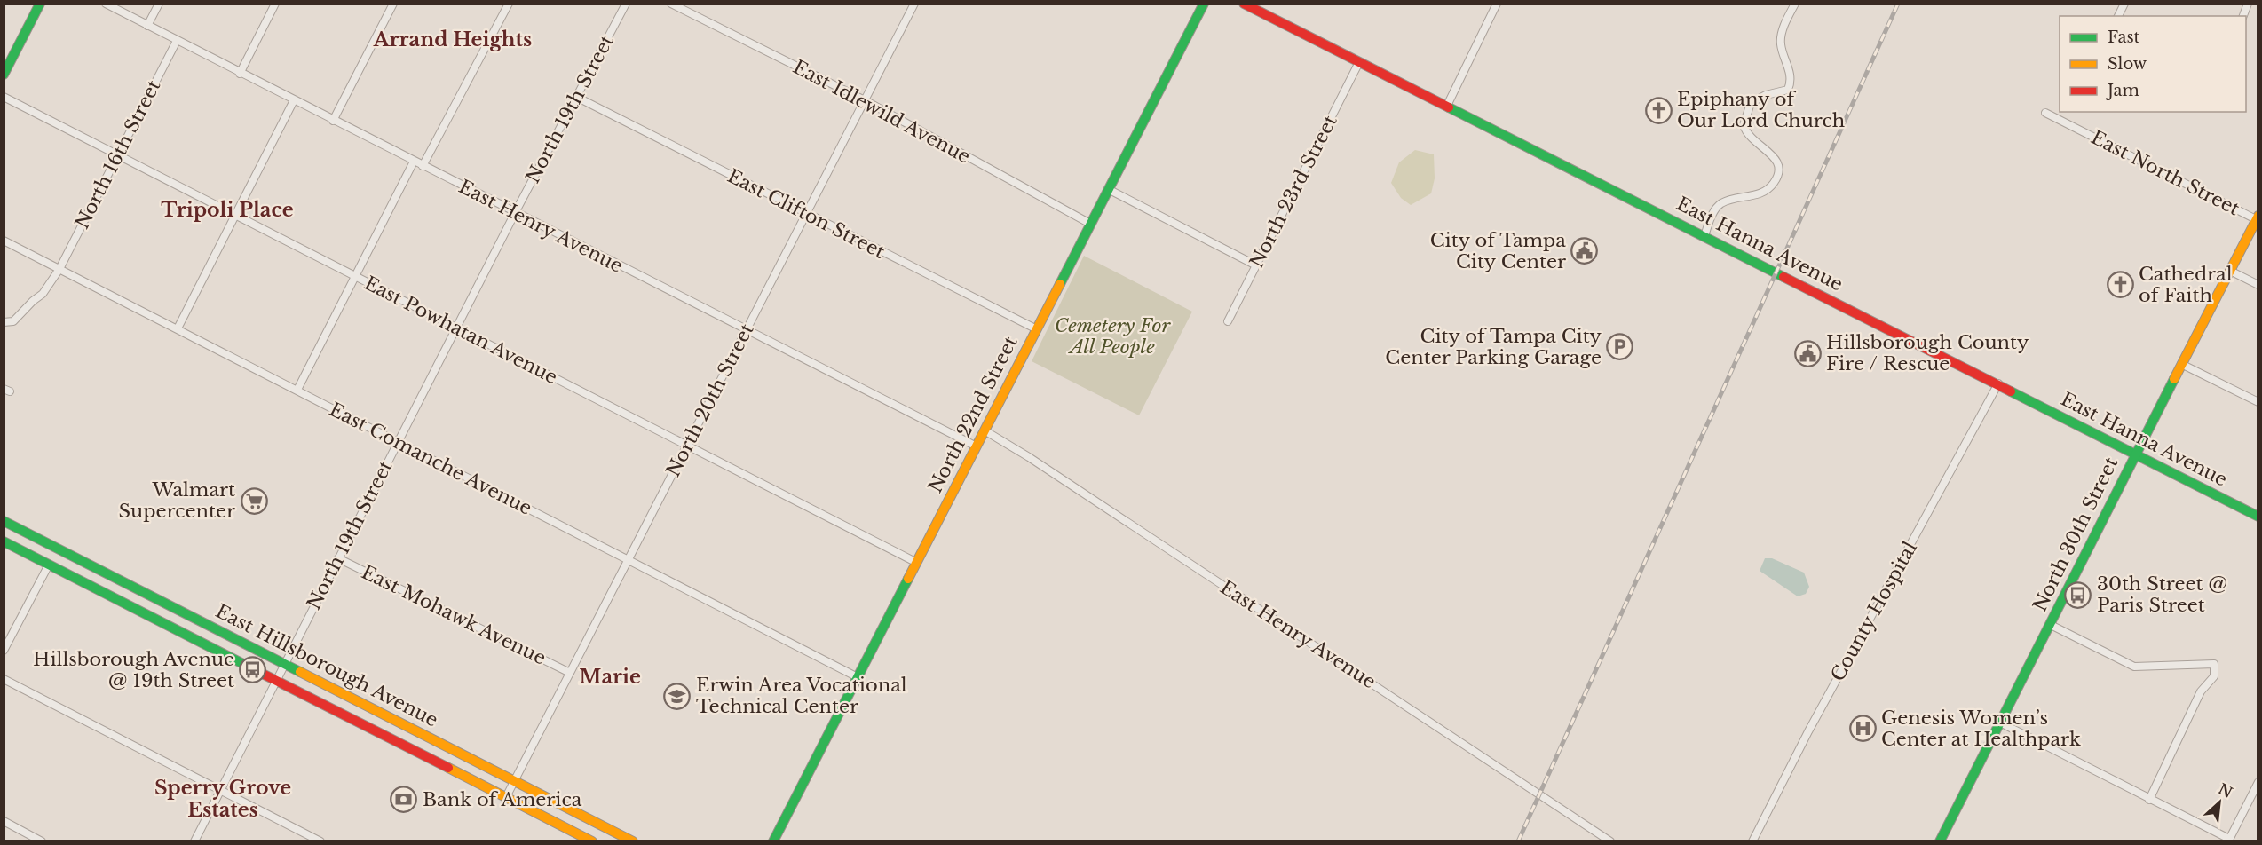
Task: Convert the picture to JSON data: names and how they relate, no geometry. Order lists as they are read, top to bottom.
{
  "streets": {
    "street": [
      "North 19th Street",
      "East Idlewild Avenue",
      "North 16th Street",
      "East North Street",
      "North 23rd Street",
      "East Clifton Street",
      "East Henry Avenue",
      "East Hanna Avenue",
      "East Powhatan Avenue",
      "North 20th Street",
      "North 22nd Street",
      "East Comanche Avenue",
      "North 30th Street",
      "County Hospital",
      "East Mohawk Avenue",
      "East Hillsborough Avenue"
    ]
  },
  "crossings": [
    ["North 19th Street", "East Clifton Street"],
    ["North 19th Street", "East Henry Avenue"],
    ["North 19th Street", "East Powhatan Avenue"],
    ["North 19th Street", "East Comanche Avenue"],
    ["North 19th Street", "East Mohawk Avenue"],
    ["North 19th Street", "East Hillsborough Avenue"],
    ["East Idlewild Avenue", "North 20th Street"],
    ["East Idlewild Avenue", "North 22nd Street"],
    ["North 16th Street", "East Henry Avenue"],
    ["North 16th Street", "East Powhatan Avenue"],
    ["North 16th Street", "East Comanche Avenue"],
    ["East North Street", "North 30th Street"],
    ["North 23rd Street", "East Hanna Avenue"],
    ["East Clifton Street", "North 20th Street"],
    ["East Clifton Street", "North 22nd Street"],
    ["East Henry Avenue", "North 20th Street"],
    ["East Henry Avenue", "North 22nd Street"],
    ["East Hanna Avenue", "North 30th Street"],
    ["East Hanna Avenue", "County Hospital"],
    ["East Powhatan Avenue", "North 20th Street"],
    ["East Powhatan Avenue", "North 22nd Street"],
    ["North 20th Street", "East Comanche Avenue"],
    ["North 20th Street", "East Mohawk Avenue"],
    ["North 20th Street", "East Hillsborough Avenue"],
    ["North 22nd Street", "East Comanche Avenue"]
  ],
  "districts": [
    "Arrand Heights",
    "Tripoli Place",
    "Marie",
    "Sperry Grove Estates"
  ],
  "parks": ["Cemetery For All People"],
  "places": {
    "church": ["Epiphany of Our Lord Church", "Cathedral of Faith"],
    "public building": ["City of Tampa City Center", "Hillsborough County Fire / Rescue"],
    "parking": ["City of Tampa City Center Parking Garage"],
    "supermarket": ["Walmart Supercenter"],
    "bus stop": ["30th Street @ Paris Street", "Hillsborough Avenue @ 19th Street"],
    "school or university": ["Erwin Area Vocational Technical Center"],
    "hospital": ["Genesis Women’s Center at Healthpark"],
    "bank": ["Bank of America"]
  },
  "legend": ["Fast", "Slow", "Jam"],
  "north": "top right"
}
